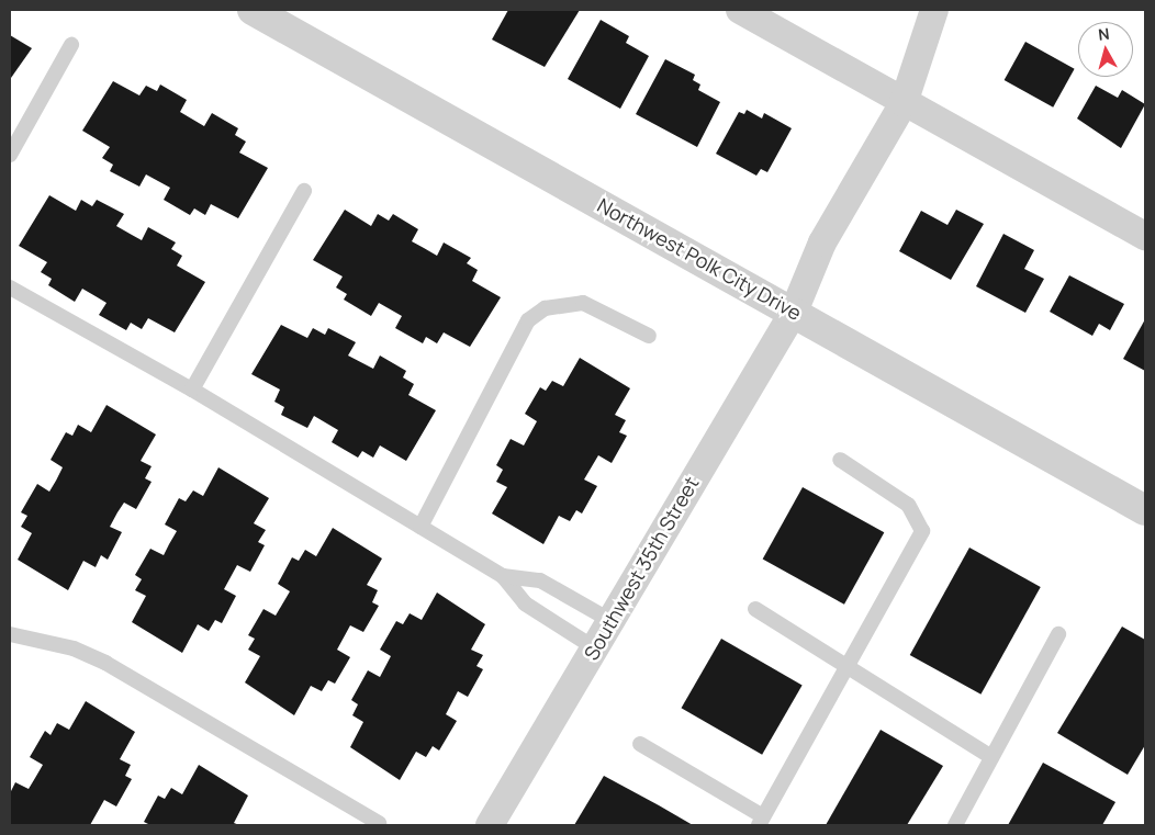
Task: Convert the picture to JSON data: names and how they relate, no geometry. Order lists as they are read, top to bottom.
{
  "streets": {
    "street": ["Northwest Polk City Drive", "Southwest 35th Street"]
  },
  "crossings": [
    ["Northwest Polk City Drive", "Southwest 35th Street"]
  ],
  "north": "top"
}
